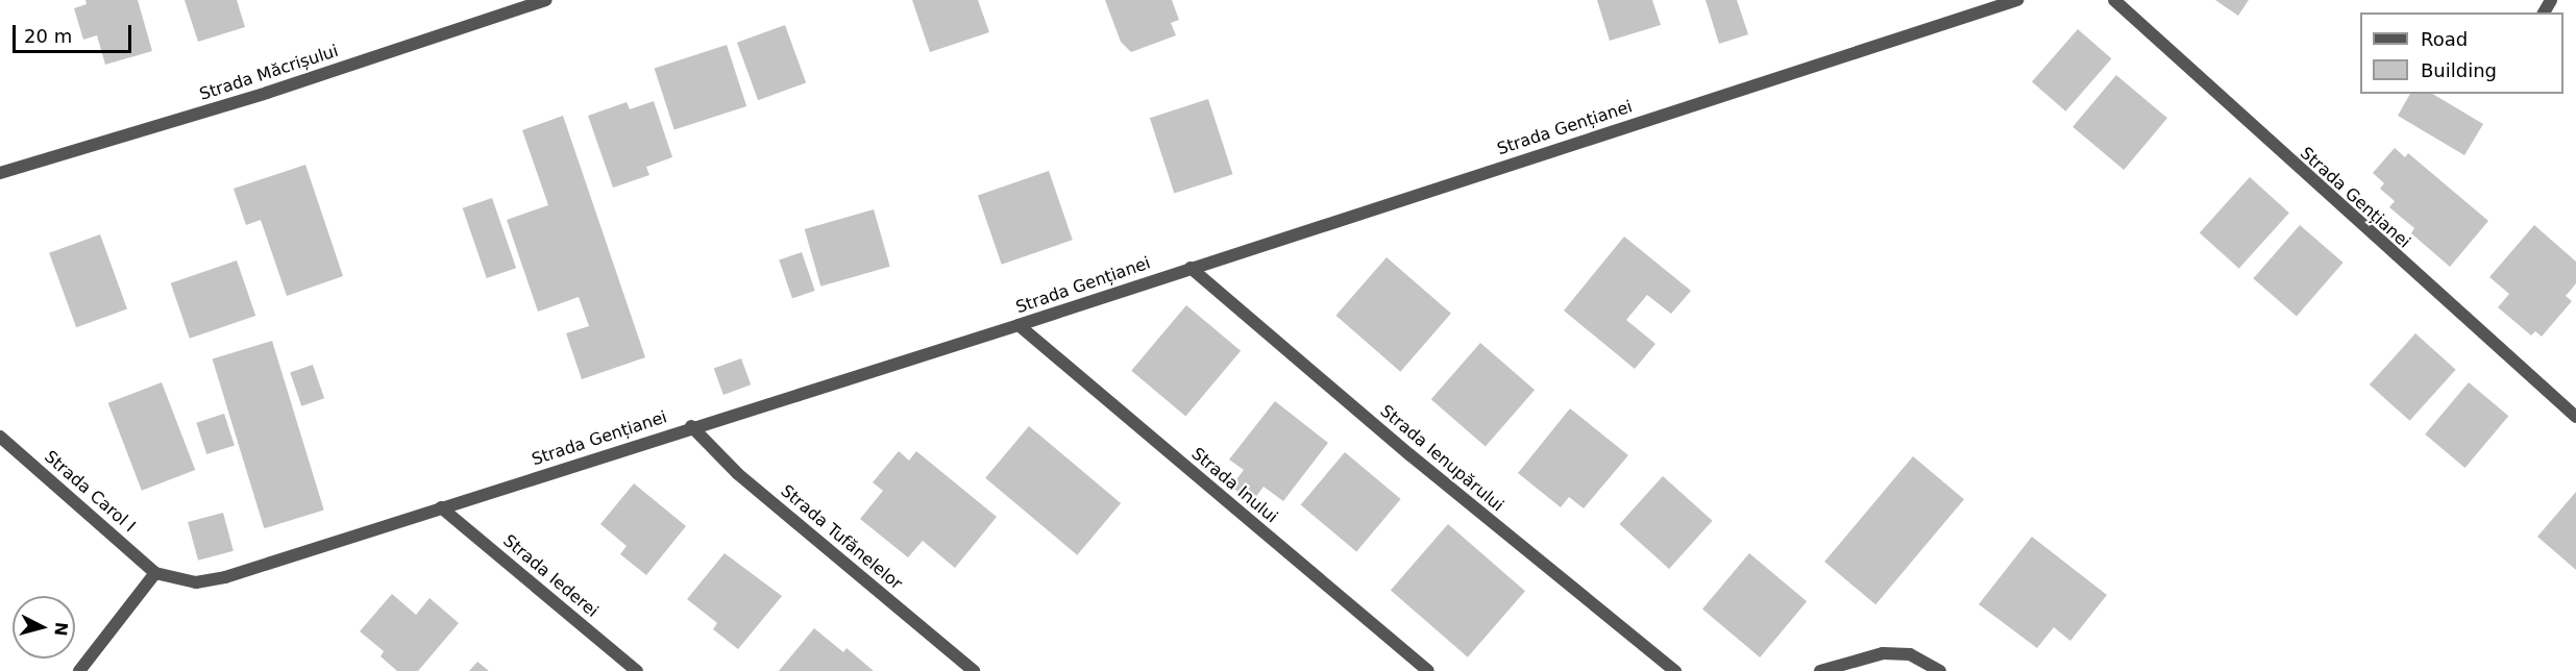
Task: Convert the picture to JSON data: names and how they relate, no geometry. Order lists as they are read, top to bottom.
{
  "streets": {
    "street": [
      "Strada Măcrișului",
      "Strada Gențianei",
      "Strada Ienupărului",
      "Strada Inului",
      "Strada Carol I",
      "Strada Tufănelelor",
      "Strada Iederei"
    ]
  },
  "crossings": [
    ["Strada Gențianei", "Strada Ienupărului"],
    ["Strada Gențianei", "Strada Inului"],
    ["Strada Gențianei", "Strada Carol I"],
    ["Strada Gențianei", "Strada Tufănelelor"],
    ["Strada Gențianei", "Strada Iederei"]
  ],
  "legend": ["Road", "Building"],
  "scale_bar": "20 m",
  "north": "right"
}
